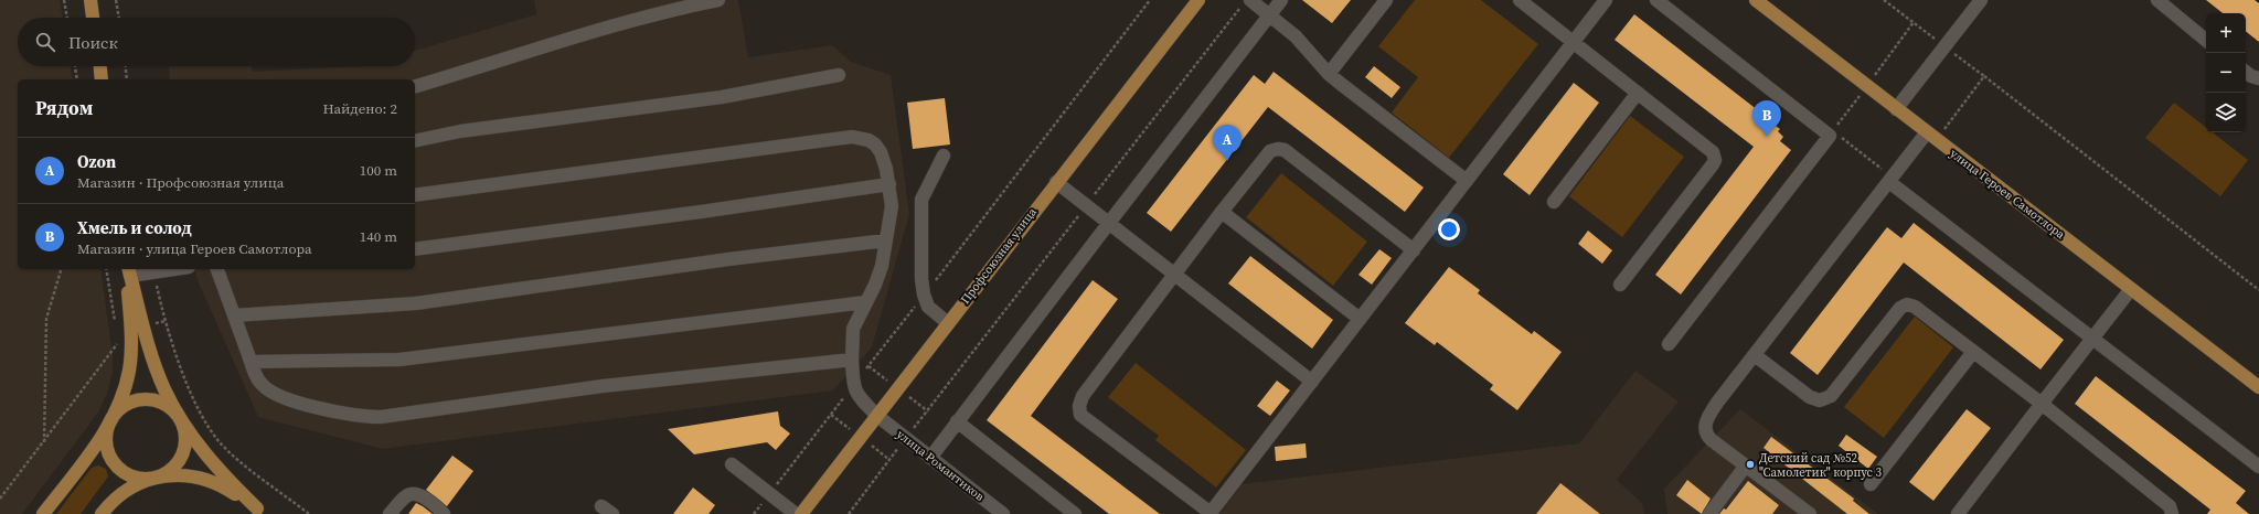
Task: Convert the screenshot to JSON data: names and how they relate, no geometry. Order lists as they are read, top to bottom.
{
  "streets": {
    "main road": ["улица Героев Самотлора", "Профсоюзная улица"],
    "street": ["улица Романтиков"]
  },
  "crossings": [
    ["Профсоюзная улица", "улица Романтиков"]
  ],
  "places": ["Детский сад №52 \"Самолетик\" корпус 3"],
  "page": {
    "map_buttons": ["+", "−"],
    "search": "Поиск",
    "heading": ["Рядом", "Найдено: 2"],
    "pins": ["B", "A"],
    "list": [
      {
        "mark": "A",
        "name": "Ozon",
        "note": "Магазин · Профсоюзная улица",
        "value": "100 m"
      },
      {
        "mark": "B",
        "name": "Хмель и солод",
        "note": "Магазин · улица Героев Самотлора",
        "value": "140 m"
      }
    ]
  }
}
